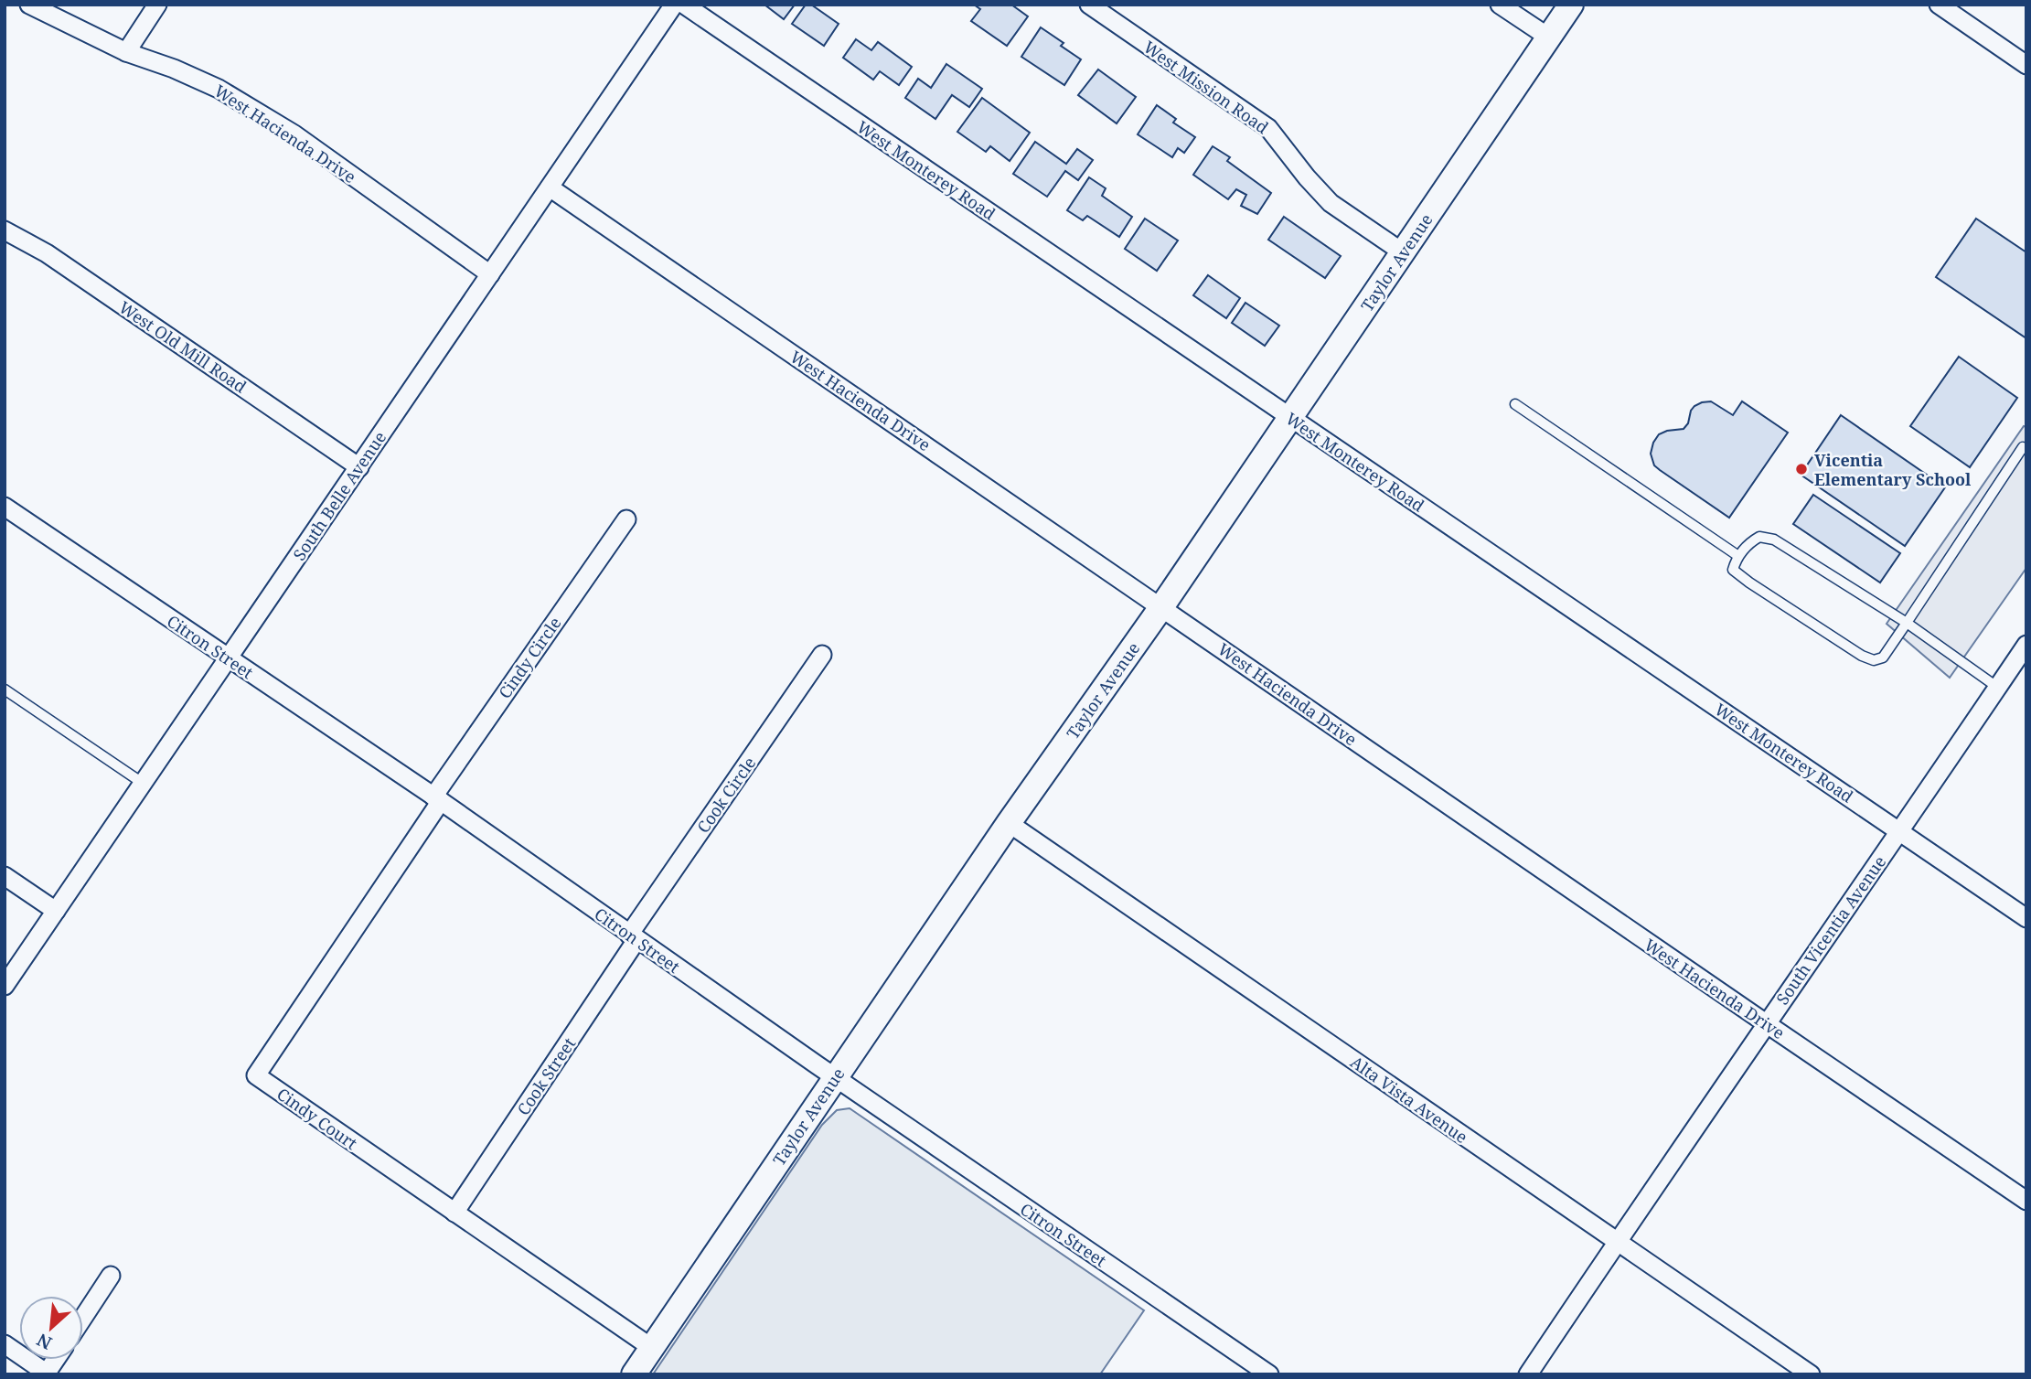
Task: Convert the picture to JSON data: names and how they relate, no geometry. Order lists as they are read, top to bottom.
{
  "streets": {
    "street": [
      "West Mission Road",
      "West Hacienda Drive",
      "West Monterey Road",
      "Taylor Avenue",
      "West Old Mill Road",
      "South Belle Avenue",
      "Citron Street",
      "Cindy Circle",
      "Cook Circle",
      "South Vicentia Avenue",
      "Cook Street",
      "Alta Vista Avenue",
      "Cindy Court"
    ]
  },
  "crossings": [
    ["West Mission Road", "Taylor Avenue"],
    ["West Hacienda Drive", "Taylor Avenue"],
    ["West Hacienda Drive", "South Belle Avenue"],
    ["West Hacienda Drive", "South Vicentia Avenue"],
    ["West Monterey Road", "Taylor Avenue"],
    ["West Monterey Road", "South Vicentia Avenue"],
    ["Taylor Avenue", "Citron Street"],
    ["Taylor Avenue", "Alta Vista Avenue"],
    ["Taylor Avenue", "Cindy Court"],
    ["West Old Mill Road", "South Belle Avenue"],
    ["South Belle Avenue", "Citron Street"],
    ["Citron Street", "Cindy Circle"],
    ["Citron Street", "Cook Circle"],
    ["Citron Street", "Cook Street"],
    ["Citron Street", "Cindy Court"],
    ["Cindy Circle", "Cindy Court"],
    ["Cook Circle", "Cook Street"],
    ["South Vicentia Avenue", "Alta Vista Avenue"],
    ["Cook Street", "Cindy Court"]
  ],
  "places": ["Vicentia Elementary School"],
  "north": "bottom left"
}
